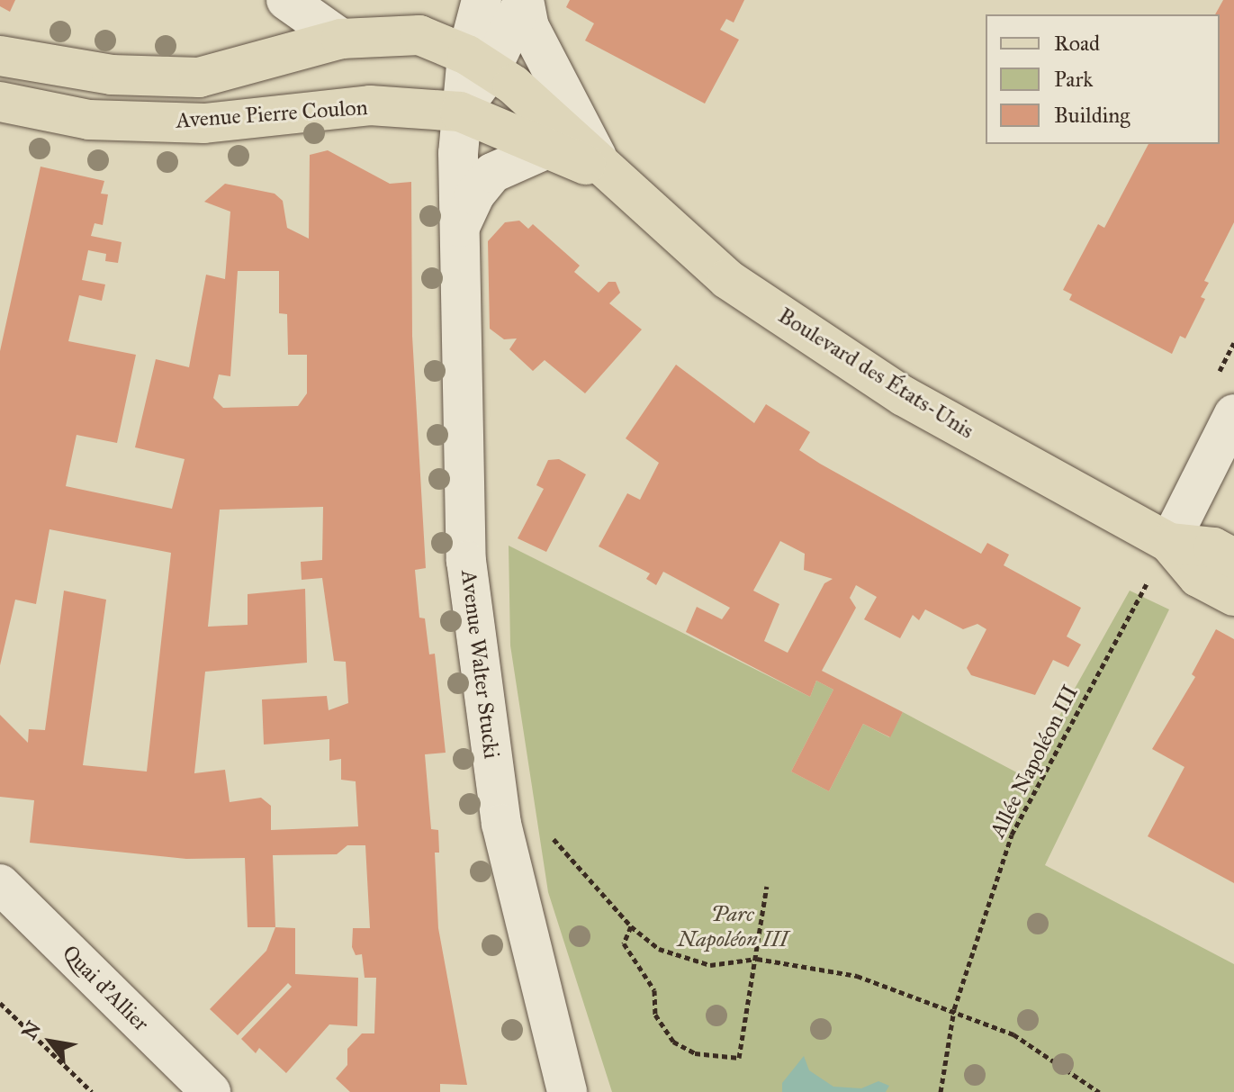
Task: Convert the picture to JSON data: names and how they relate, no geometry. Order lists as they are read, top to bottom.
{
  "streets": {
    "main road": ["Avenue Pierre Coulon", "Boulevard des États-Unis"],
    "street": ["Avenue Walter Stucki", "Quai d'Allier"],
    "path": ["Allée Napoléon III"]
  },
  "crossings": [
    ["Avenue Pierre Coulon", "Boulevard des États-Unis"],
    ["Avenue Pierre Coulon", "Avenue Walter Stucki"],
    ["Boulevard des États-Unis", "Avenue Walter Stucki"],
    ["Boulevard des États-Unis", "Allée Napoléon III"]
  ],
  "parks": ["Parc Napoléon III"],
  "legend": ["Road", "Park", "Building"],
  "north": "top left"
}
